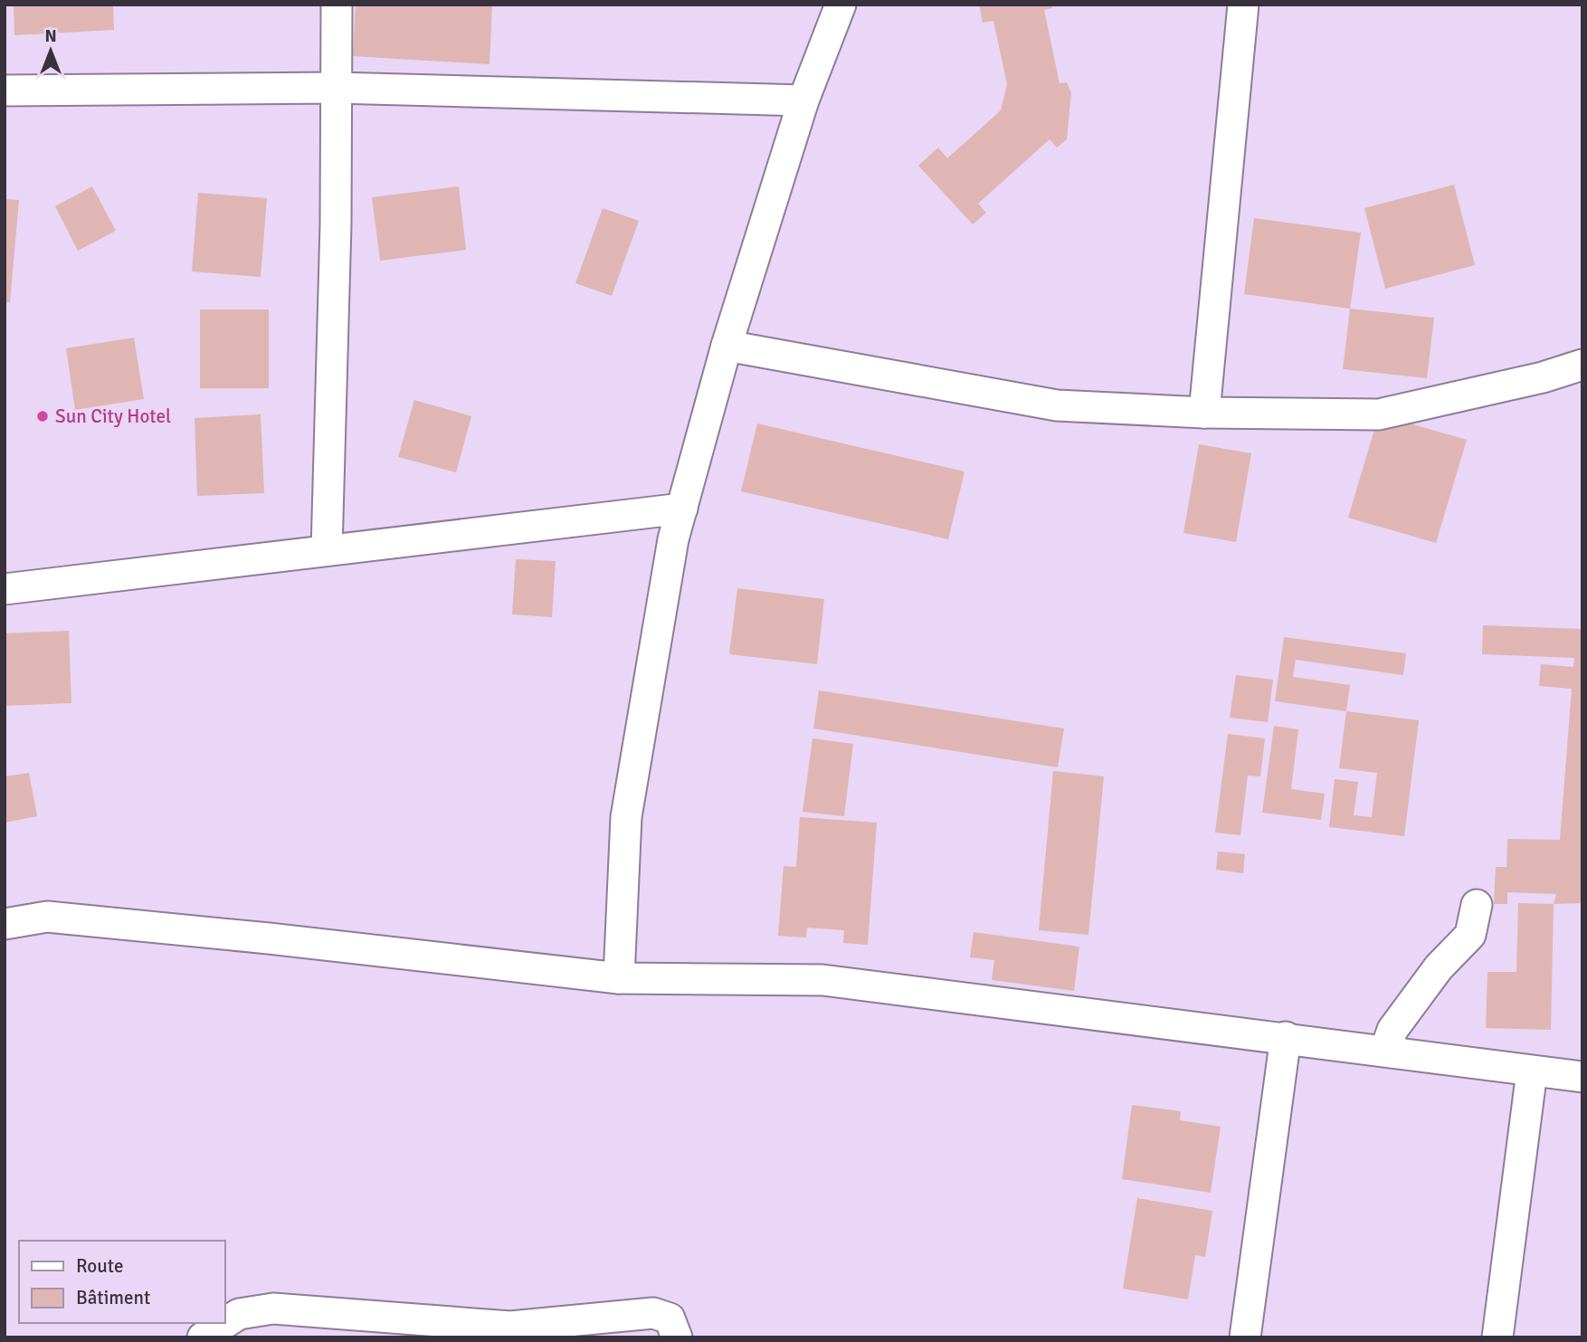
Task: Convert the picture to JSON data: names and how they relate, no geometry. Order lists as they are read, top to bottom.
{
  "places": ["Sun City Hotel"],
  "legend": ["Route", "Bâtiment"],
  "north": "top"
}
